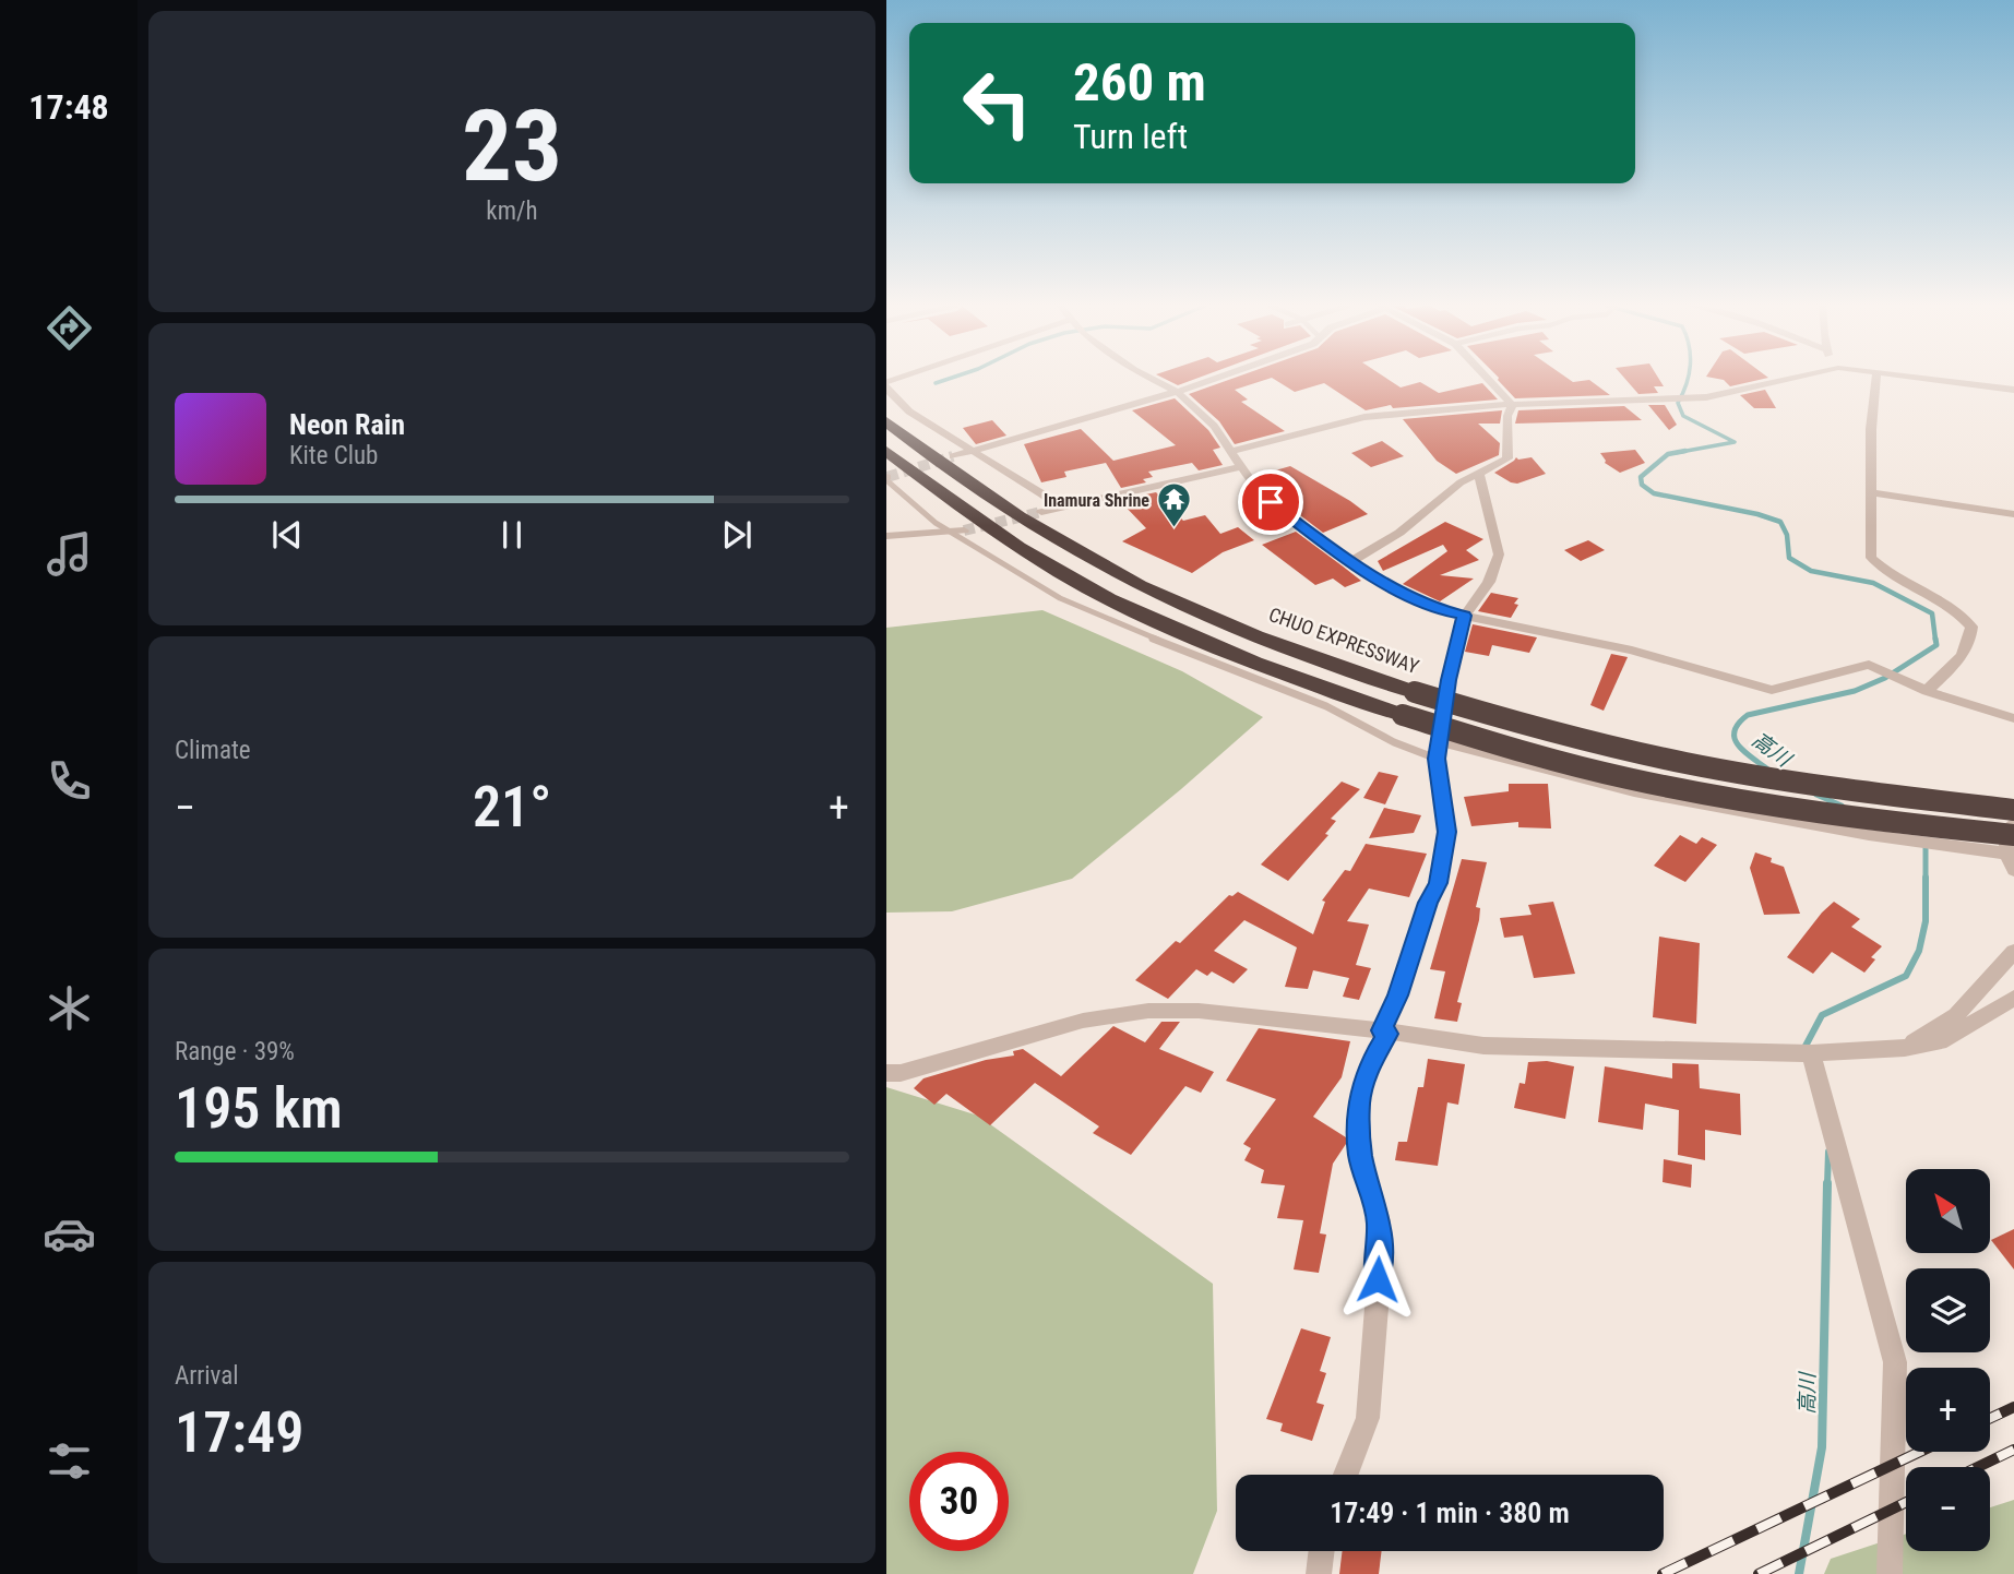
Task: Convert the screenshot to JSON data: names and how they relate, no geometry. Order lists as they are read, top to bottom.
{
  "streets": {
    "highway": ["CHUO EXPRESSWAY"]
  },
  "water": ["高川"],
  "places": {
    "temple": ["Inamura Shrine"]
  },
  "north": "top left",
  "page": {
    "tabs": "17:48",
    "tile": [
      ["23", "km/h"],
      "Climate",
      ["Range · 39%", "195 km"],
      ["Arrival", "17:49"]
    ],
    "turn": ["260 m", "Turn left"],
    "song": ["Neon Rain", "Kite Club"],
    "heat": ["−", "21°", "+"],
    "map_buttons": ["+", "−"],
    "limit": "30",
    "trip": "17:49 · 1 min · 380 m"
  }
}
